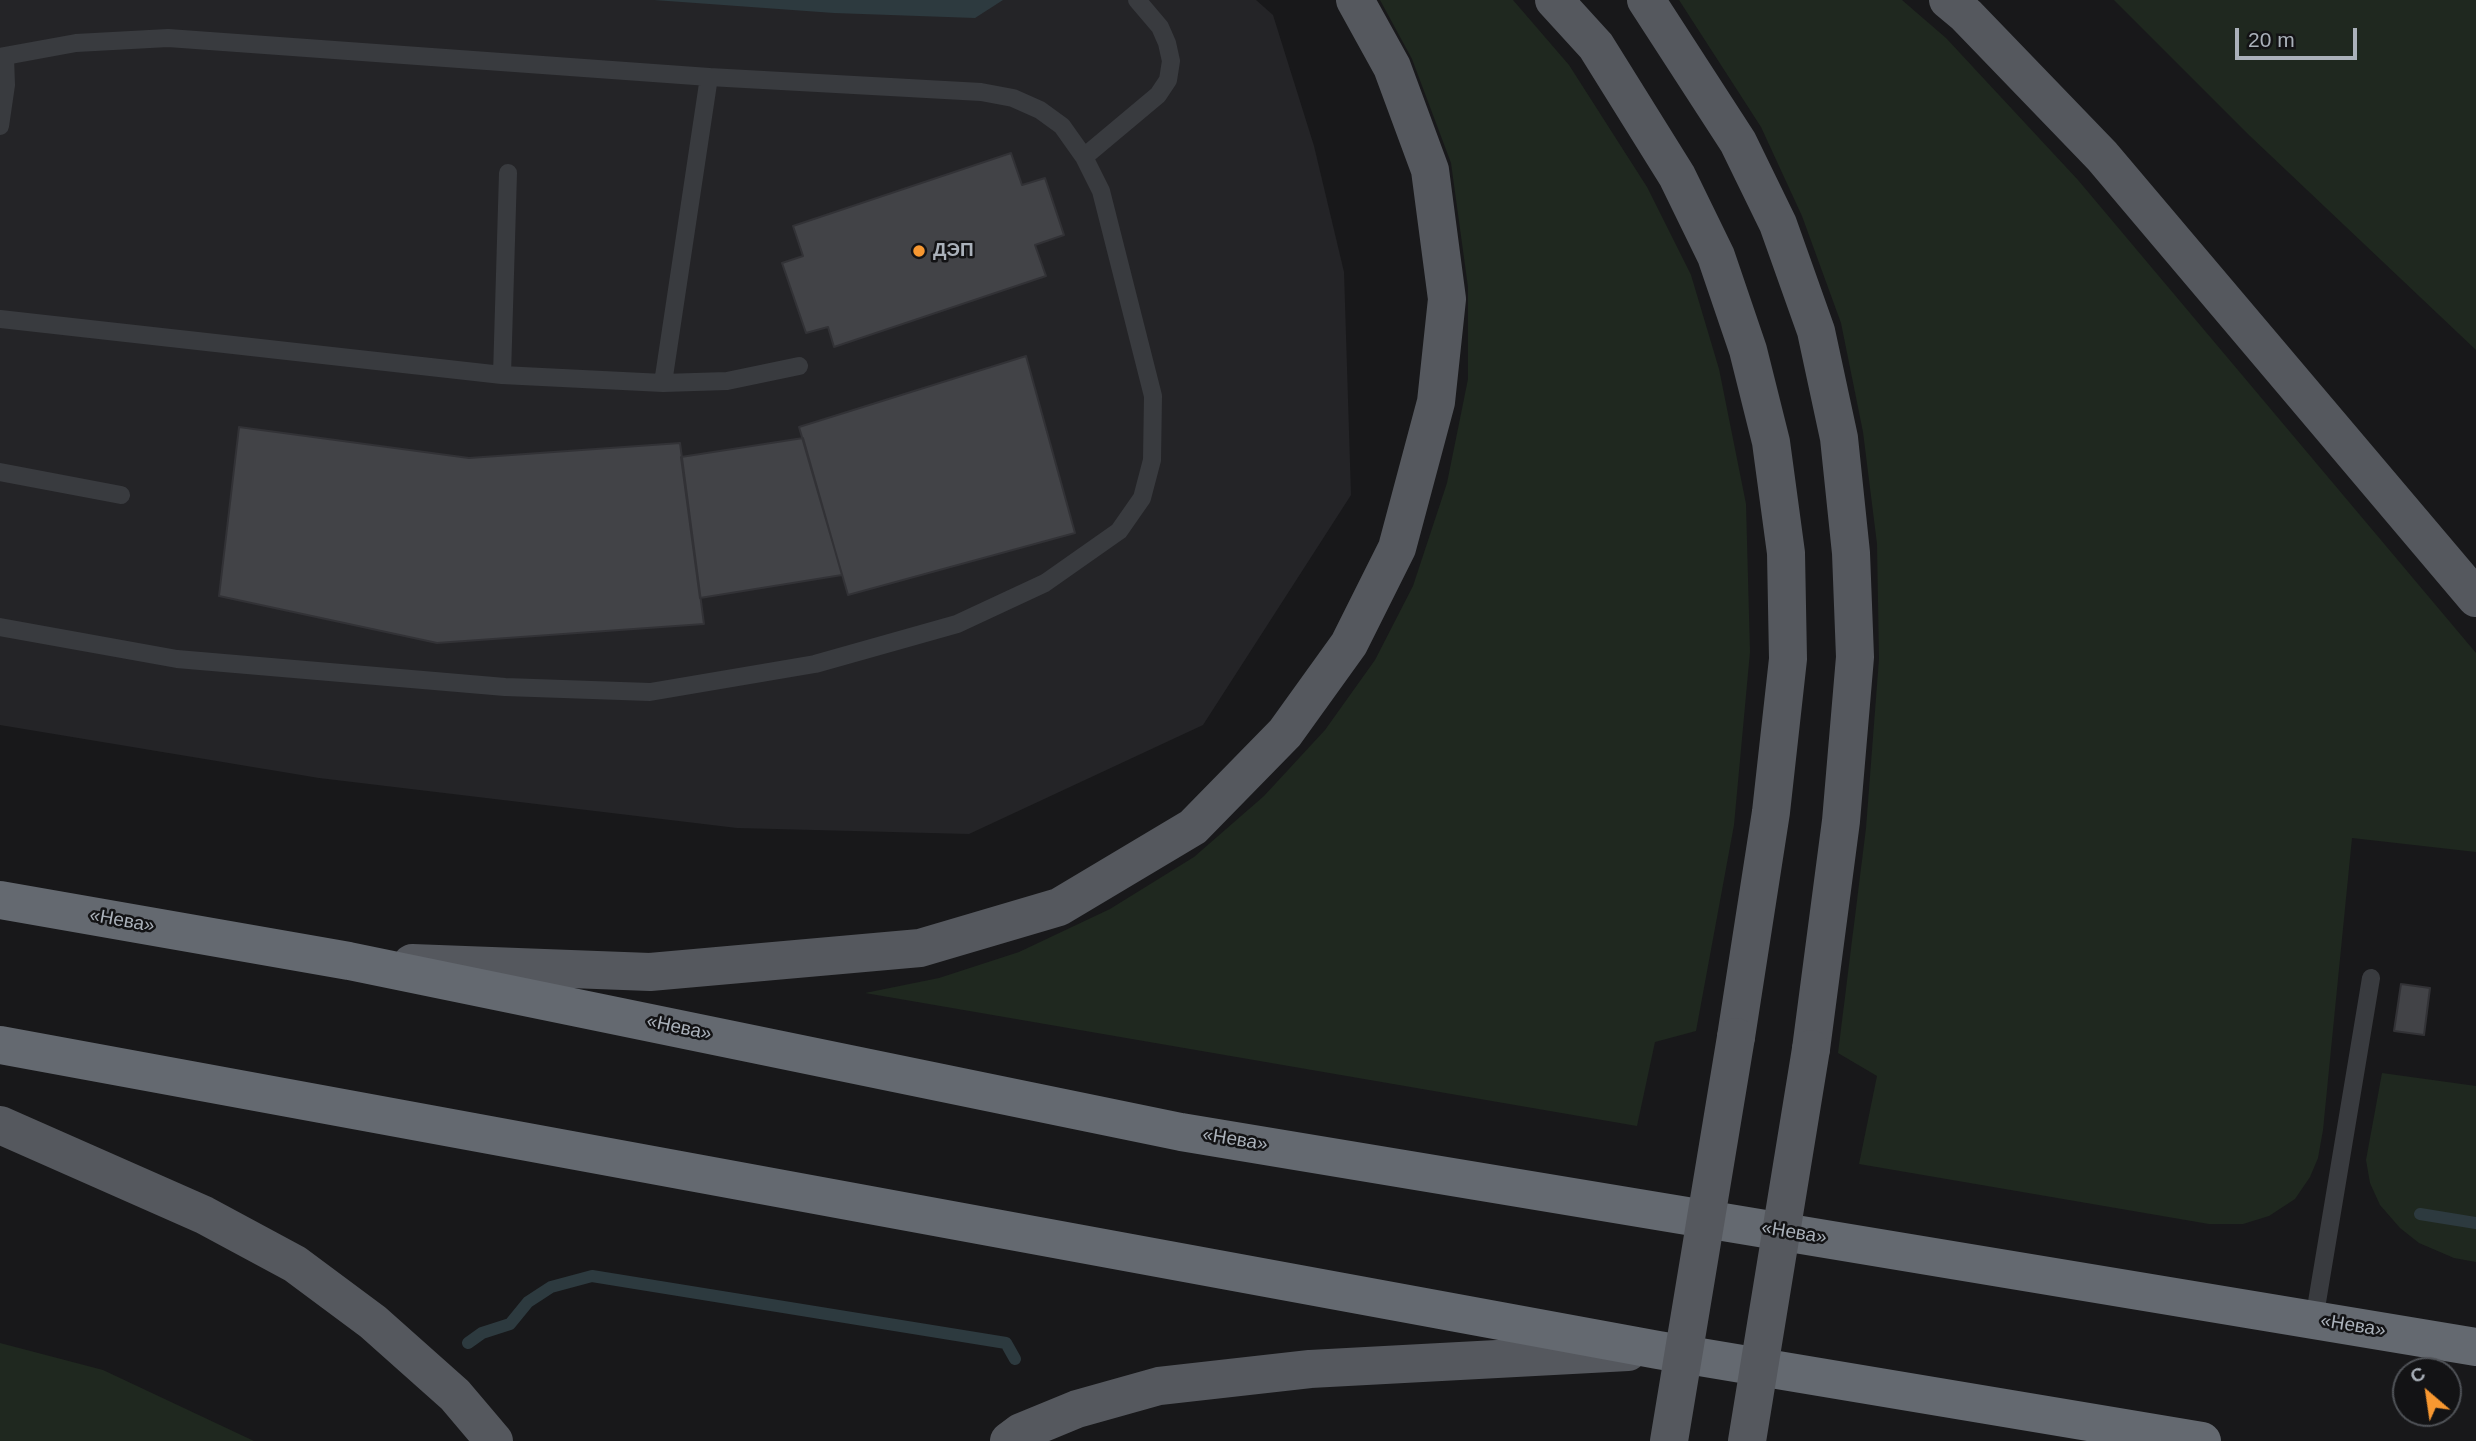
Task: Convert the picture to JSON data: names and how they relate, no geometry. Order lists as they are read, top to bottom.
{
  "streets": {
    "highway": ["«Нева»"]
  },
  "places": ["ДЭП"],
  "scale_bar": "20 m",
  "north": "top left"
}
